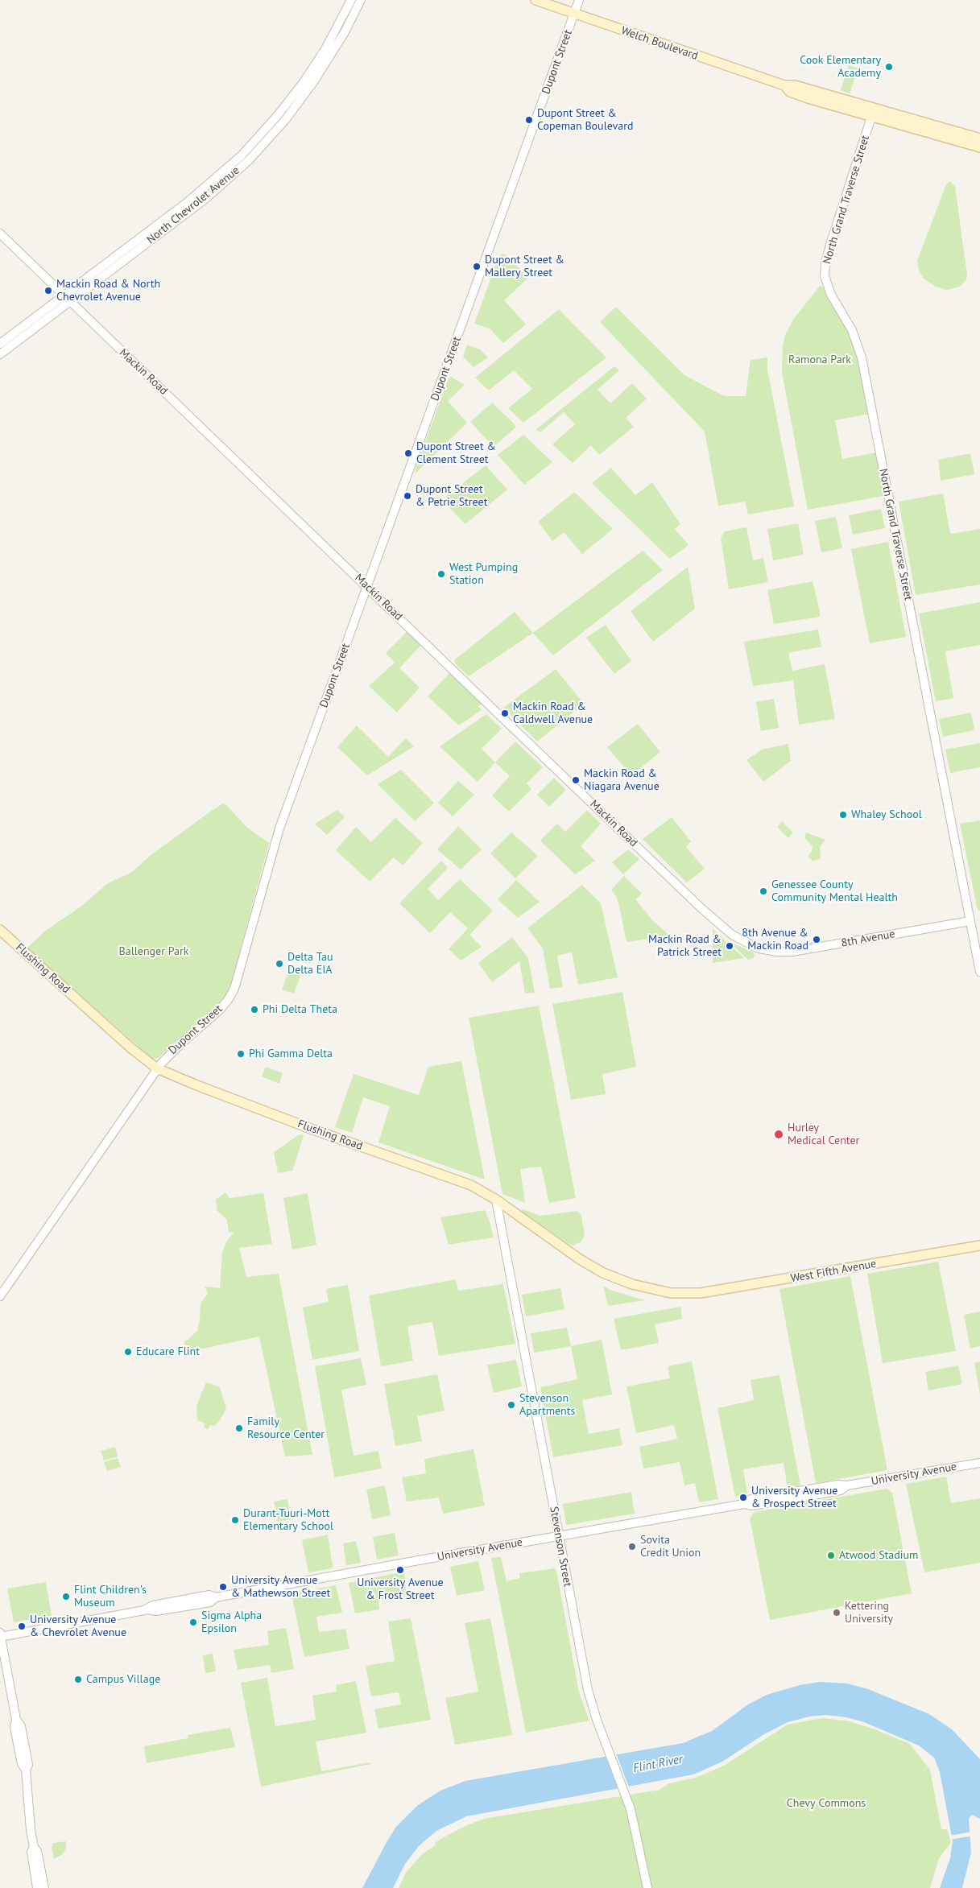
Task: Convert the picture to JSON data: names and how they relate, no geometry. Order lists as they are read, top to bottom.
{
  "streets": {
    "main road": ["Welch Boulevard", "Flushing Road", "West Fifth Avenue"],
    "street": [
      "Dupont Street",
      "North Grand Traverse Street",
      "North Chevrolet Avenue",
      "Mackin Road",
      "8th Avenue",
      "University Avenue",
      "Stevenson Street"
    ]
  },
  "crossings": [
    ["Welch Boulevard", "Dupont Street"],
    ["Welch Boulevard", "North Grand Traverse Street"],
    ["Dupont Street", "Mackin Road"],
    ["Dupont Street", "Flushing Road"],
    ["North Grand Traverse Street", "8th Avenue"],
    ["North Chevrolet Avenue", "Mackin Road"],
    ["Mackin Road", "8th Avenue"],
    ["Flushing Road", "West Fifth Avenue"],
    ["Flushing Road", "Stevenson Street"],
    ["University Avenue", "Stevenson Street"]
  ],
  "water": ["Flint River"],
  "parks": ["Ramona Park", "Ballenger Park", "Chevy Commons"],
  "places": [
    "Cook Elementary Academy",
    "Dupont Street & Copeman Boulevard",
    "Dupont Street & Mallery Street",
    "Mackin Road & North Chevrolet Avenue",
    "Dupont Street & Clement Street",
    "Dupont Street & Petrie Street",
    "West Pumping Station",
    "Mackin Road & Caldwell Avenue",
    "Mackin Road & Niagara Avenue",
    "Whaley School",
    "Genessee County Community Mental Health",
    "8th Avenue & Mackin Road",
    "Mackin Road & Patrick Street",
    "Delta Tau Delta EIA",
    "Phi Delta Theta",
    "Phi Gamma Delta",
    "Hurley Medical Center",
    "Educare Flint",
    "Stevenson Apartments",
    "Family Resource Center",
    "University Avenue & Prospect Street",
    "Durant-Tuuri-Mott Elementary School",
    "Sovita Credit Union",
    "Atwood Stadium",
    "University Avenue & Frost Street",
    "University Avenue & Mathewson Street",
    "Flint Children's Museum",
    "Kettering University",
    "Sigma Alpha Epsilon",
    "University Avenue & Chevrolet Avenue",
    "Campus Village"
  ]
}
